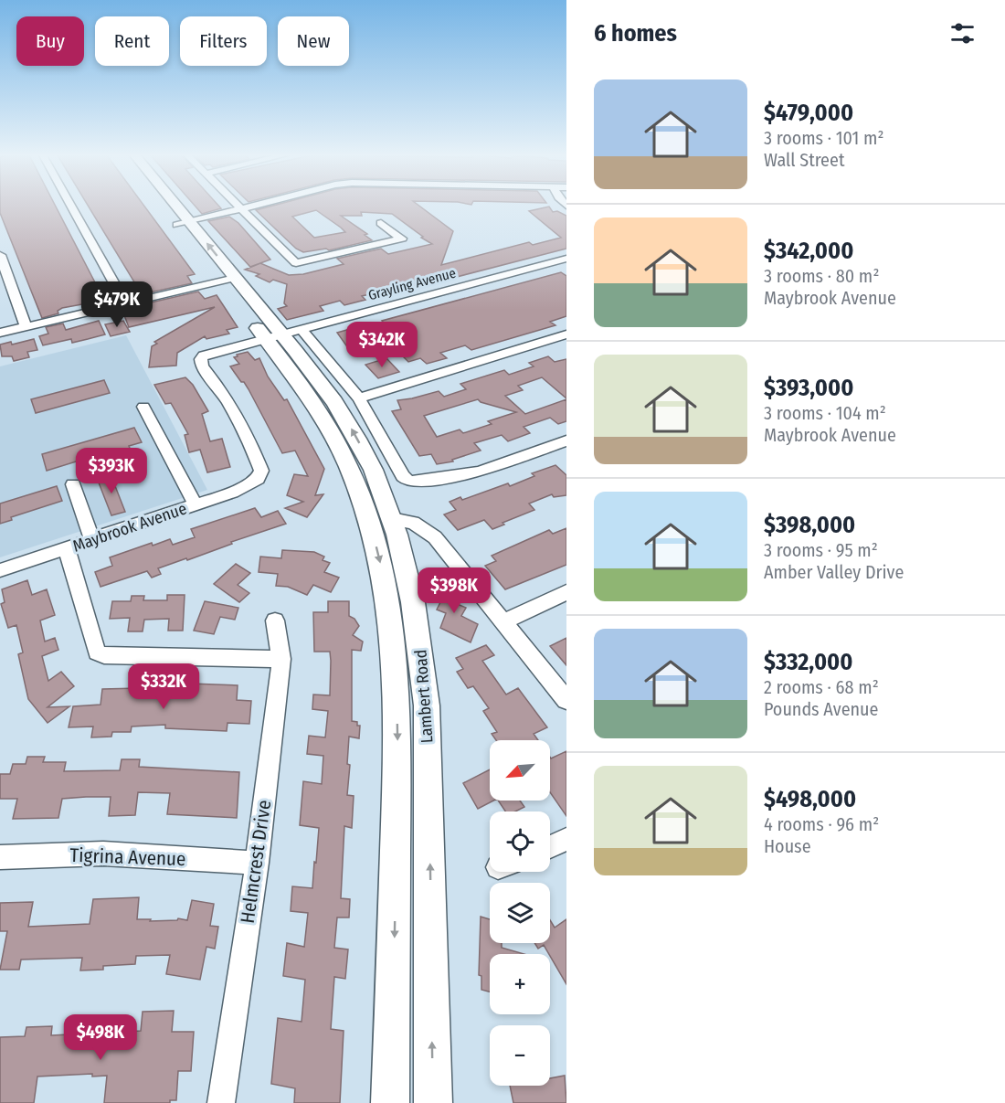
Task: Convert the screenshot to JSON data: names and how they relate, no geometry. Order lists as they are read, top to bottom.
{
  "streets": {
    "main road": ["Lambert Road"],
    "street": [
      "Grayling Avenue",
      "Maybrook Avenue",
      "Tigrina Avenue",
      "Helmcrest Drive"
    ]
  },
  "crossings": [
    ["Grayling Avenue", "Maybrook Avenue"],
    ["Grayling Avenue", "Lambert Road"],
    ["Tigrina Avenue", "Helmcrest Drive"]
  ],
  "north": "bottom left",
  "page": {
    "heading": "6 homes",
    "chip": [
      "Buy",
      "Rent",
      "Filters",
      "New"
    ],
    "list": [
      {
        "name": "$479,000",
        "note": "3 rooms · 101 m² · Wall Street"
      },
      {
        "name": "$342,000",
        "note": "3 rooms · 80 m² · Maybrook Avenue"
      },
      {
        "name": "$393,000",
        "note": "3 rooms · 104 m² · Maybrook Avenue"
      },
      {
        "name": "$398,000",
        "note": "3 rooms · 95 m² · Amber Valley Drive"
      },
      {
        "name": "$332,000",
        "note": "2 rooms · 68 m² · Pounds Avenue"
      },
      {
        "name": "$498,000",
        "note": "4 rooms · 96 m² · House"
      }
    ],
    "price": [
      "$479K",
      "$342K",
      "$393K",
      "$398K",
      "$332K",
      "$498K"
    ],
    "map_buttons": ["+", "−"]
  }
}
